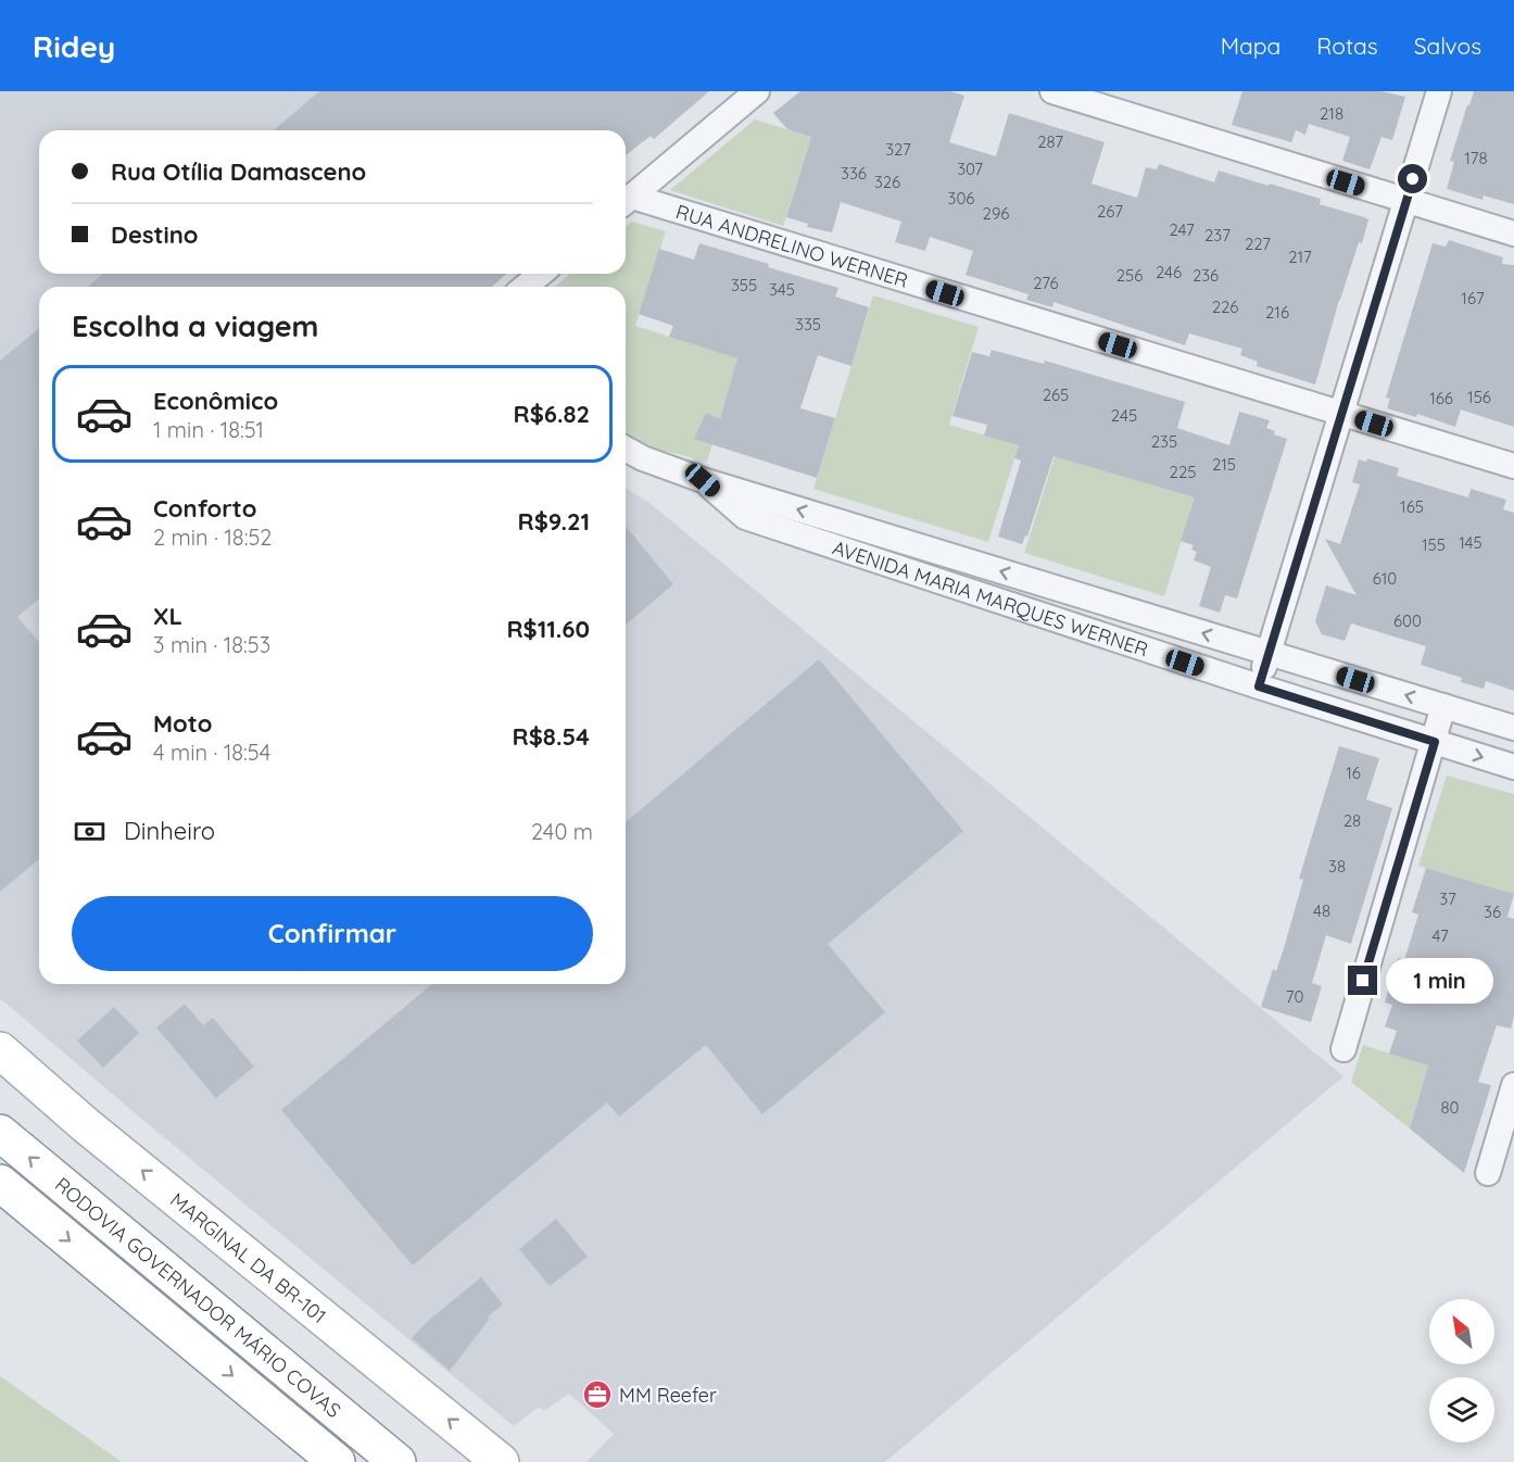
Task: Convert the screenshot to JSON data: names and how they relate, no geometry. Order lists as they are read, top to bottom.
{
  "streets": {
    "main road": ["MARGINAL DA BR-101", "RODOVIA GOVERNADOR MÁRIO COVAS"],
    "street": ["RUA ANDRELINO WERNER", "AVENIDA MARIA MARQUES WERNER"]
  },
  "one_way": ["MARGINAL DA BR-101"],
  "places": {
    "office": ["MM Reefer"]
  },
  "house_numbers": [
    "218",
    "287",
    "327",
    "178",
    "307",
    "336",
    "326",
    "306",
    "267",
    "296",
    "247",
    "237",
    "227",
    "217",
    "246",
    "256",
    "236",
    "276",
    "355",
    "345",
    "167",
    "226",
    "216",
    "335",
    "265",
    "156",
    "166",
    "245",
    "235",
    "215",
    "225",
    "165",
    "145",
    "155",
    "610",
    "600",
    "16",
    "28",
    "38",
    "37",
    "48",
    "36",
    "47",
    "70",
    "80"
  ],
  "north": "top left",
  "page": {
    "header": "Ridey",
    "nav": ["Mapa", "Rotas", "Salvos"],
    "banner": ["Rua Otília Damasceno", "Destino"],
    "heading": "Escolha a viagem",
    "list": [
      {
        "name": "Econômico",
        "note": "1 min · 18:51",
        "value": "R$6.82"
      },
      {
        "name": "Conforto",
        "note": "2 min · 18:52",
        "value": "R$9.21"
      },
      {
        "name": "XL",
        "note": "3 min · 18:53",
        "value": "R$11.60"
      },
      {
        "name": "Moto",
        "note": "4 min · 18:54",
        "value": "R$8.54"
      }
    ],
    "pay": ["Dinheiro", "240 m"],
    "buttons": "Confirmar",
    "bubble": "1 min"
  }
}
